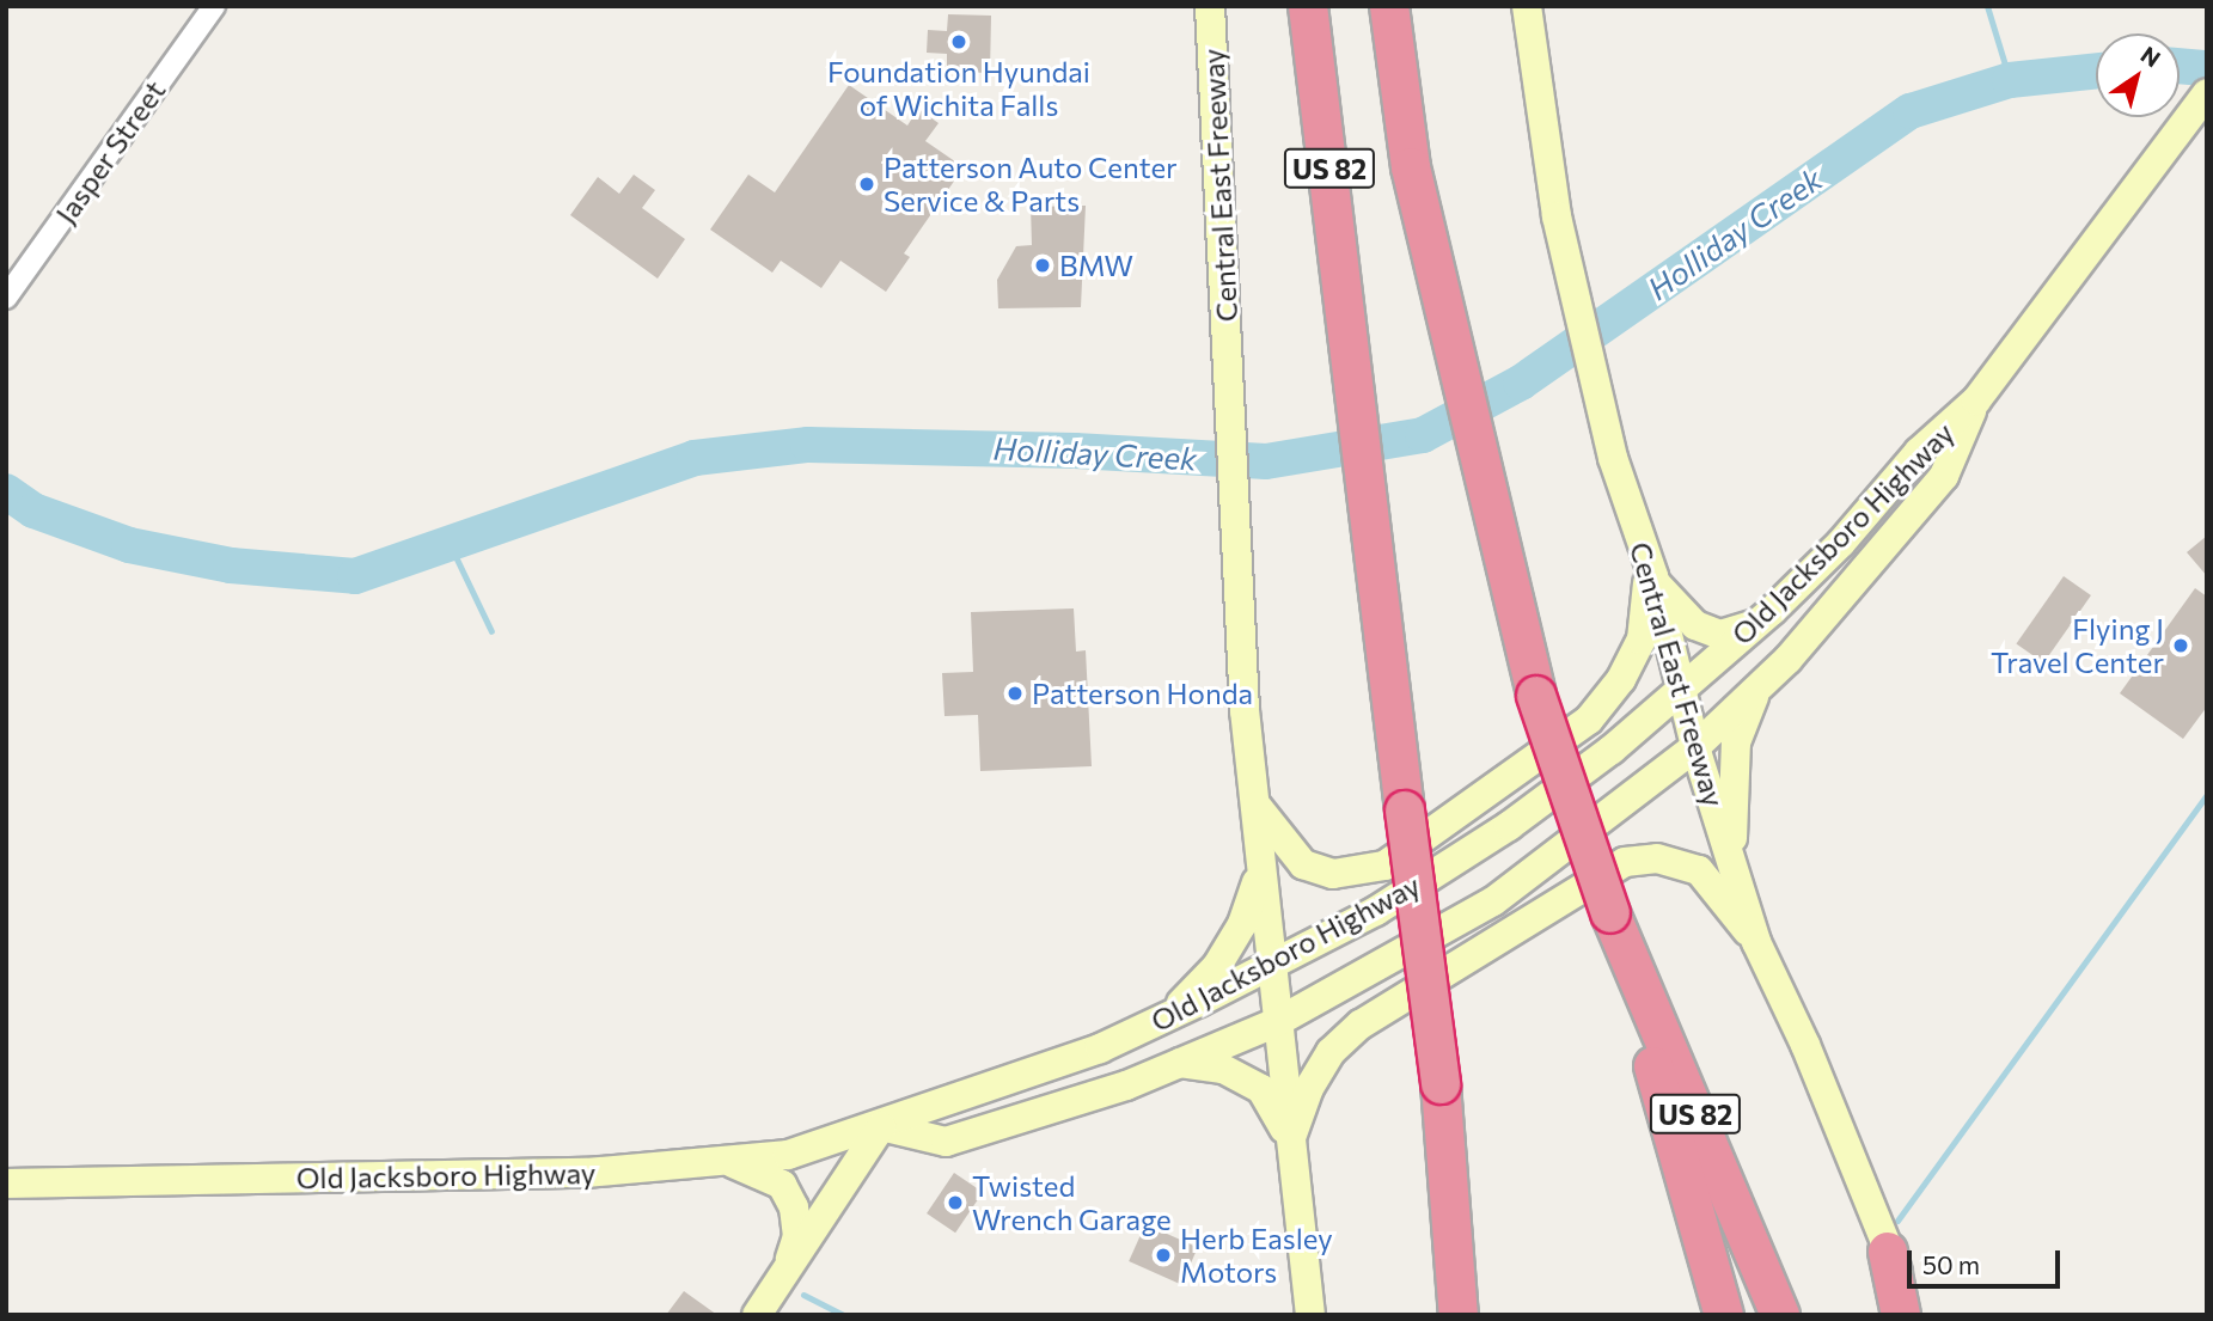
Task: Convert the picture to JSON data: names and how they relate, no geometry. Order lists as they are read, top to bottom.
{
  "streets": {
    "highway": ["US 82"],
    "main road": ["Central East Freeway", "Old Jacksboro Highway"],
    "street": ["Jasper Street"]
  },
  "crossings": [
    ["Central East Freeway", "Old Jacksboro Highway"]
  ],
  "water": ["Holliday Creek"],
  "places": [
    "Foundation Hyundai of Wichita Falls",
    "Patterson Auto Center Service & Parts",
    "BMW",
    "Flying J Travel Center",
    "Patterson Honda",
    "Twisted Wrench Garage",
    "Herb Easley Motors"
  ],
  "scale_bar": "50 m",
  "north": "top right"
}
